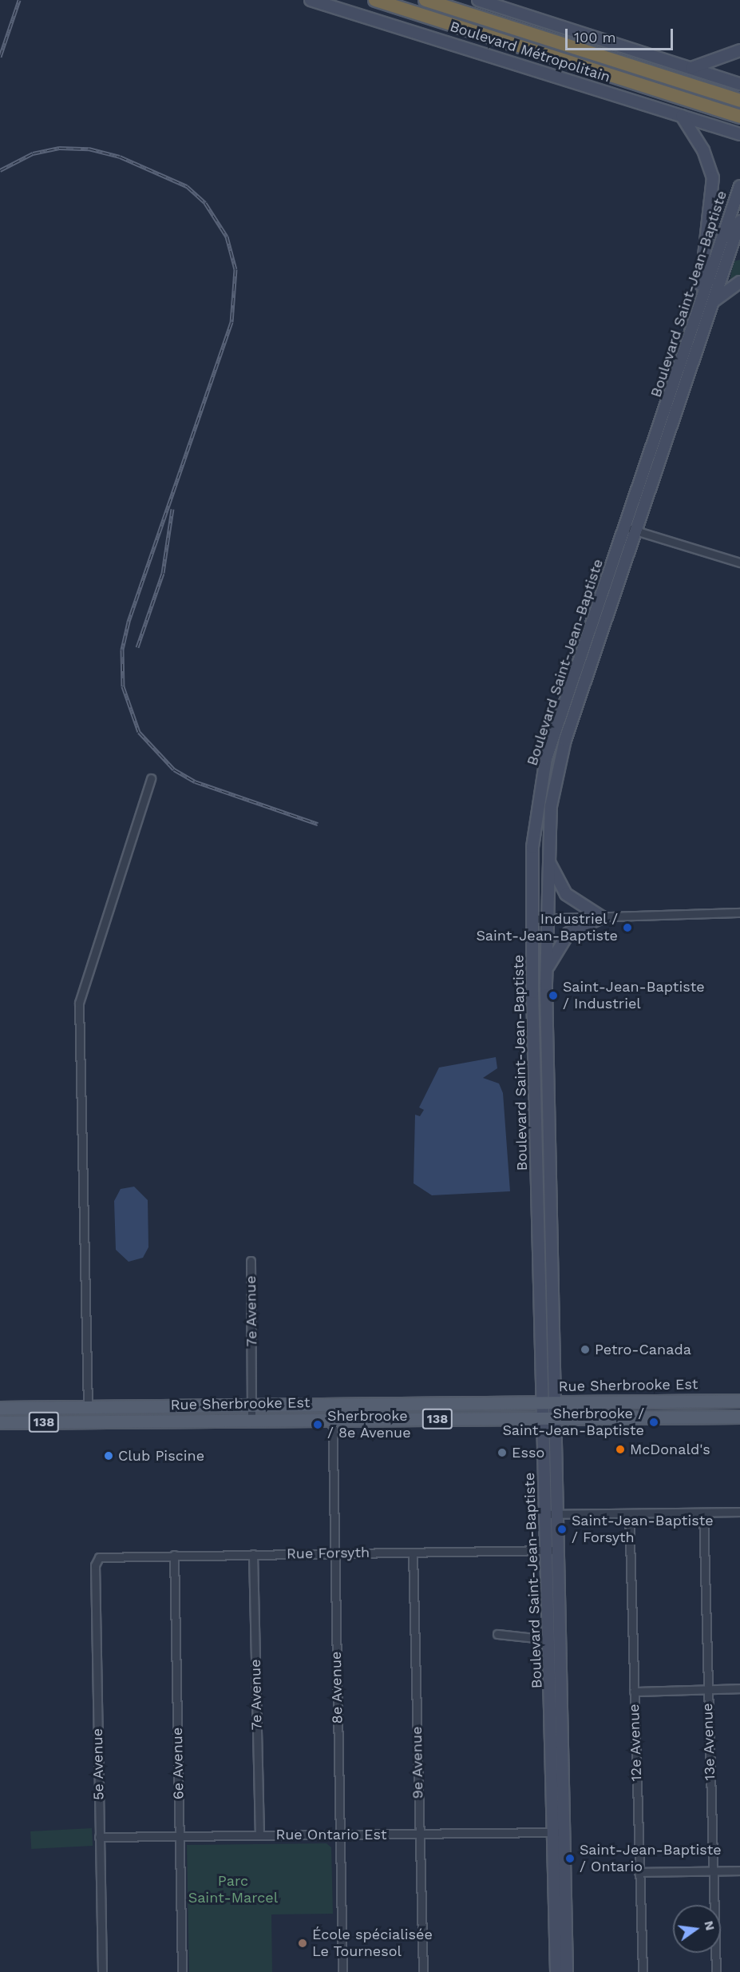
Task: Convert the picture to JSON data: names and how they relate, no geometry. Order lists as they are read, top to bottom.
{
  "streets": {
    "main road": [
      "Boulevard Métropolitain",
      "Boulevard Saint-Jean-Baptiste",
      "Rue Sherbrooke Est",
      "138"
    ],
    "street": [
      "7e Avenue",
      "Rue Forsyth",
      "8e Avenue",
      "13e Avenue",
      "12e Avenue",
      "9e Avenue",
      "6e Avenue",
      "5e Avenue",
      "Rue Ontario Est"
    ]
  },
  "crossings": [
    ["Boulevard Saint-Jean-Baptiste", "Rue Sherbrooke Est"],
    ["Boulevard Saint-Jean-Baptiste", "Rue Forsyth"],
    ["Boulevard Saint-Jean-Baptiste", "Rue Ontario Est"],
    ["7e Avenue", "Rue Sherbrooke Est"],
    ["7e Avenue", "Rue Forsyth"],
    ["7e Avenue", "Rue Ontario Est"],
    ["Rue Sherbrooke Est", "8e Avenue"],
    ["Rue Forsyth", "8e Avenue"],
    ["Rue Forsyth", "9e Avenue"],
    ["Rue Forsyth", "6e Avenue"],
    ["Rue Forsyth", "5e Avenue"],
    ["8e Avenue", "Rue Ontario Est"],
    ["9e Avenue", "Rue Ontario Est"],
    ["6e Avenue", "Rue Ontario Est"],
    ["5e Avenue", "Rue Ontario Est"]
  ],
  "parks": ["Parc Saint-Marcel"],
  "places": [
    "Industriel / Saint-Jean-Baptiste",
    "Saint-Jean-Baptiste / Industriel",
    "Petro-Canada",
    "Sherbrooke / Saint-Jean-Baptiste",
    "Sherbrooke / 8e Avenue",
    "McDonald's",
    "Esso",
    "Club Piscine",
    "Saint-Jean-Baptiste / Forsyth",
    "Saint-Jean-Baptiste / Ontario",
    "École spécialisée Le Tournesol"
  ],
  "scale_bar": "100 m",
  "north": "right"
}
